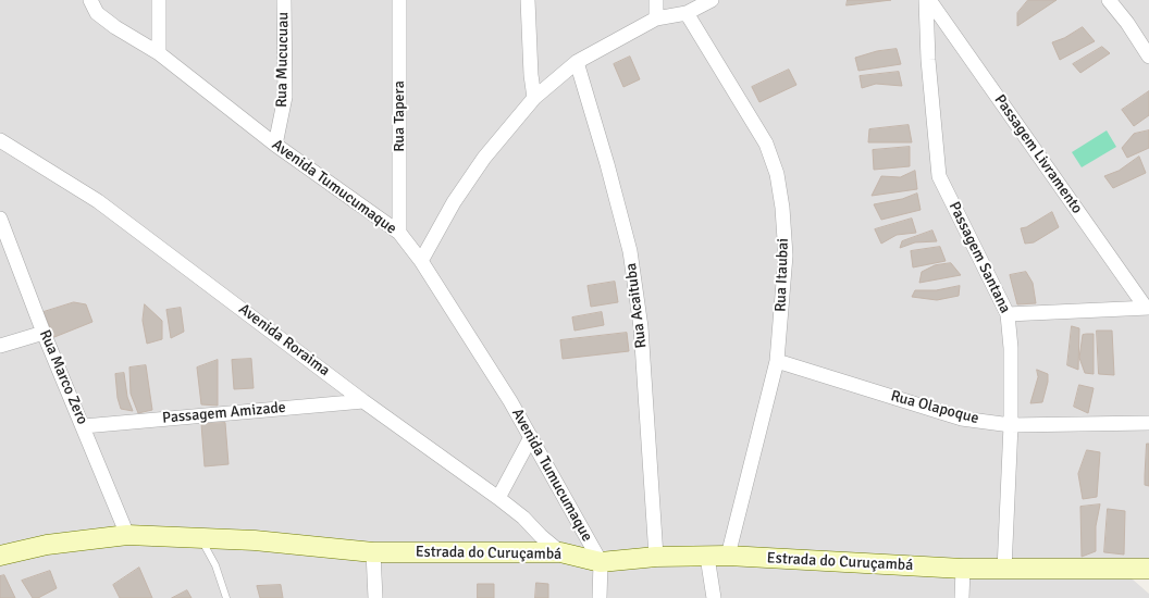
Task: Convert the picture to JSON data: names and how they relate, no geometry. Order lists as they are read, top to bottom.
{
  "streets": {
    "street": [
      "Rua Mucucuau",
      "Rua Tapera",
      "Passagem Livramento",
      "Avenida Tumucumaque",
      "Passagem Santana",
      "Rua Itaubai",
      "Rua Acaituba",
      "Avenida Roraima",
      "Rua Marco Zero",
      "Rua Olapoque",
      "Passagem Amizade",
      "Estrada do Curuçambá"
    ]
  },
  "crossings": [
    ["Rua Mucucuau", "Avenida Tumucumaque"],
    ["Rua Tapera", "Avenida Tumucumaque"],
    ["Avenida Tumucumaque", "Estrada do Curuçambá"],
    ["Passagem Santana", "Rua Olapoque"],
    ["Passagem Santana", "Estrada do Curuçambá"],
    ["Rua Itaubai", "Rua Olapoque"],
    ["Rua Itaubai", "Estrada do Curuçambá"],
    ["Rua Acaituba", "Estrada do Curuçambá"],
    ["Avenida Roraima", "Passagem Amizade"],
    ["Avenida Roraima", "Estrada do Curuçambá"],
    ["Rua Marco Zero", "Passagem Amizade"],
    ["Rua Marco Zero", "Estrada do Curuçambá"]
  ]
}
